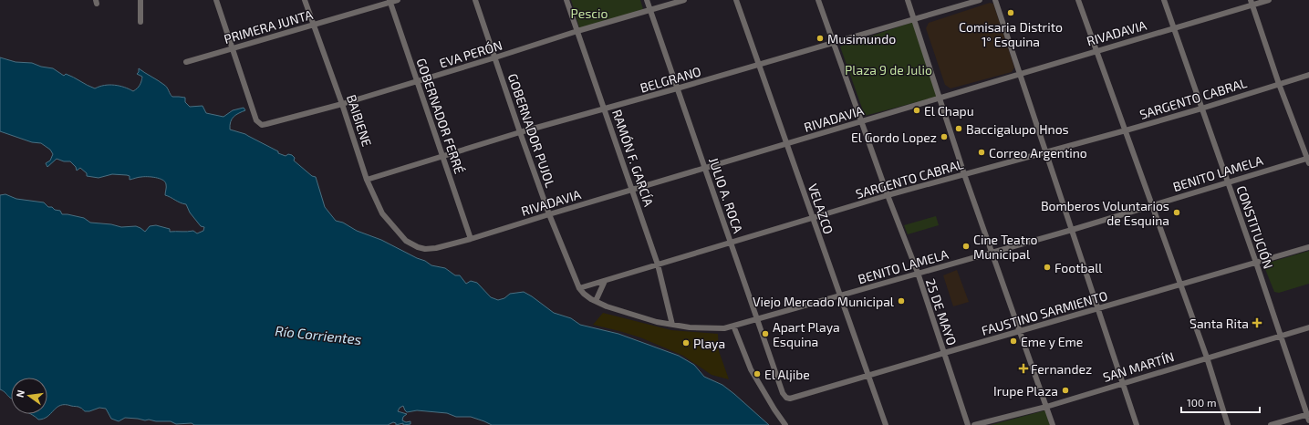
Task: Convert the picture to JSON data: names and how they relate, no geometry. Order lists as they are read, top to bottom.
{
  "streets": {
    "street": [
      "PRIMERA JUNTA",
      "RIVADAVIA",
      "EVA PERÓN",
      "BELGRANO",
      "SARGENTO CABRAL",
      "GOBERNADOR FERRÉ",
      "BAIBIENE",
      "GOBERNADOR PUJOL",
      "RAMÓN F. GARCÍA",
      "BENITO LAMELA",
      "JULIO A. ROCA",
      "VELAZCO",
      "CONSTITUCIÓN",
      "25 DE MAYO",
      "FAUSTINO SARMIENTO",
      "SAN MARTÍN"
    ]
  },
  "crossings": [
    ["PRIMERA JUNTA", "EVA PERÓN"],
    ["PRIMERA JUNTA", "GOBERNADOR FERRÉ"],
    ["PRIMERA JUNTA", "BAIBIENE"],
    ["RIVADAVIA", "GOBERNADOR FERRÉ"],
    ["RIVADAVIA", "BAIBIENE"],
    ["RIVADAVIA", "GOBERNADOR PUJOL"],
    ["RIVADAVIA", "RAMÓN F. GARCÍA"],
    ["RIVADAVIA", "JULIO A. ROCA"],
    ["RIVADAVIA", "VELAZCO"],
    ["RIVADAVIA", "CONSTITUCIÓN"],
    ["RIVADAVIA", "25 DE MAYO"],
    ["EVA PERÓN", "GOBERNADOR FERRÉ"],
    ["EVA PERÓN", "BAIBIENE"],
    ["EVA PERÓN", "GOBERNADOR PUJOL"],
    ["EVA PERÓN", "RAMÓN F. GARCÍA"],
    ["EVA PERÓN", "JULIO A. ROCA"],
    ["BELGRANO", "GOBERNADOR FERRÉ"],
    ["BELGRANO", "BAIBIENE"],
    ["BELGRANO", "GOBERNADOR PUJOL"],
    ["BELGRANO", "RAMÓN F. GARCÍA"],
    ["BELGRANO", "JULIO A. ROCA"],
    ["BELGRANO", "VELAZCO"],
    ["BELGRANO", "25 DE MAYO"],
    ["SARGENTO CABRAL", "GOBERNADOR PUJOL"],
    ["SARGENTO CABRAL", "RAMÓN F. GARCÍA"],
    ["SARGENTO CABRAL", "BENITO LAMELA"],
    ["SARGENTO CABRAL", "JULIO A. ROCA"],
    ["SARGENTO CABRAL", "VELAZCO"],
    ["SARGENTO CABRAL", "CONSTITUCIÓN"],
    ["SARGENTO CABRAL", "25 DE MAYO"],
    ["GOBERNADOR PUJOL", "BENITO LAMELA"],
    ["RAMÓN F. GARCÍA", "BENITO LAMELA"],
    ["BENITO LAMELA", "JULIO A. ROCA"],
    ["BENITO LAMELA", "VELAZCO"],
    ["BENITO LAMELA", "CONSTITUCIÓN"],
    ["BENITO LAMELA", "25 DE MAYO"],
    ["JULIO A. ROCA", "FAUSTINO SARMIENTO"],
    ["VELAZCO", "FAUSTINO SARMIENTO"],
    ["CONSTITUCIÓN", "FAUSTINO SARMIENTO"],
    ["CONSTITUCIÓN", "SAN MARTÍN"],
    ["25 DE MAYO", "FAUSTINO SARMIENTO"]
  ],
  "water": ["Río Corrientes"],
  "parks": ["Pescio", "Plaza 9 de Julio"],
  "places": {
    "other": [
      "Comisaria Distrito 1° Esquina",
      "Musimundo",
      "El Chapu",
      "Baccigalupo Hnos",
      "El Gordo Lopez",
      "Correo Argentino",
      "Bomberos Voluntarios de Esquina",
      "Cine Teatro Municipal",
      "Football",
      "Viejo Mercado Municipal",
      "Apart Playa Esquina",
      "Eme y Eme",
      "Playa",
      "El Aljibe",
      "Irupe Plaza"
    ],
    "health": ["Santa Rita", "Fernandez"]
  },
  "scale_bar": "100 m",
  "north": "left"
}
